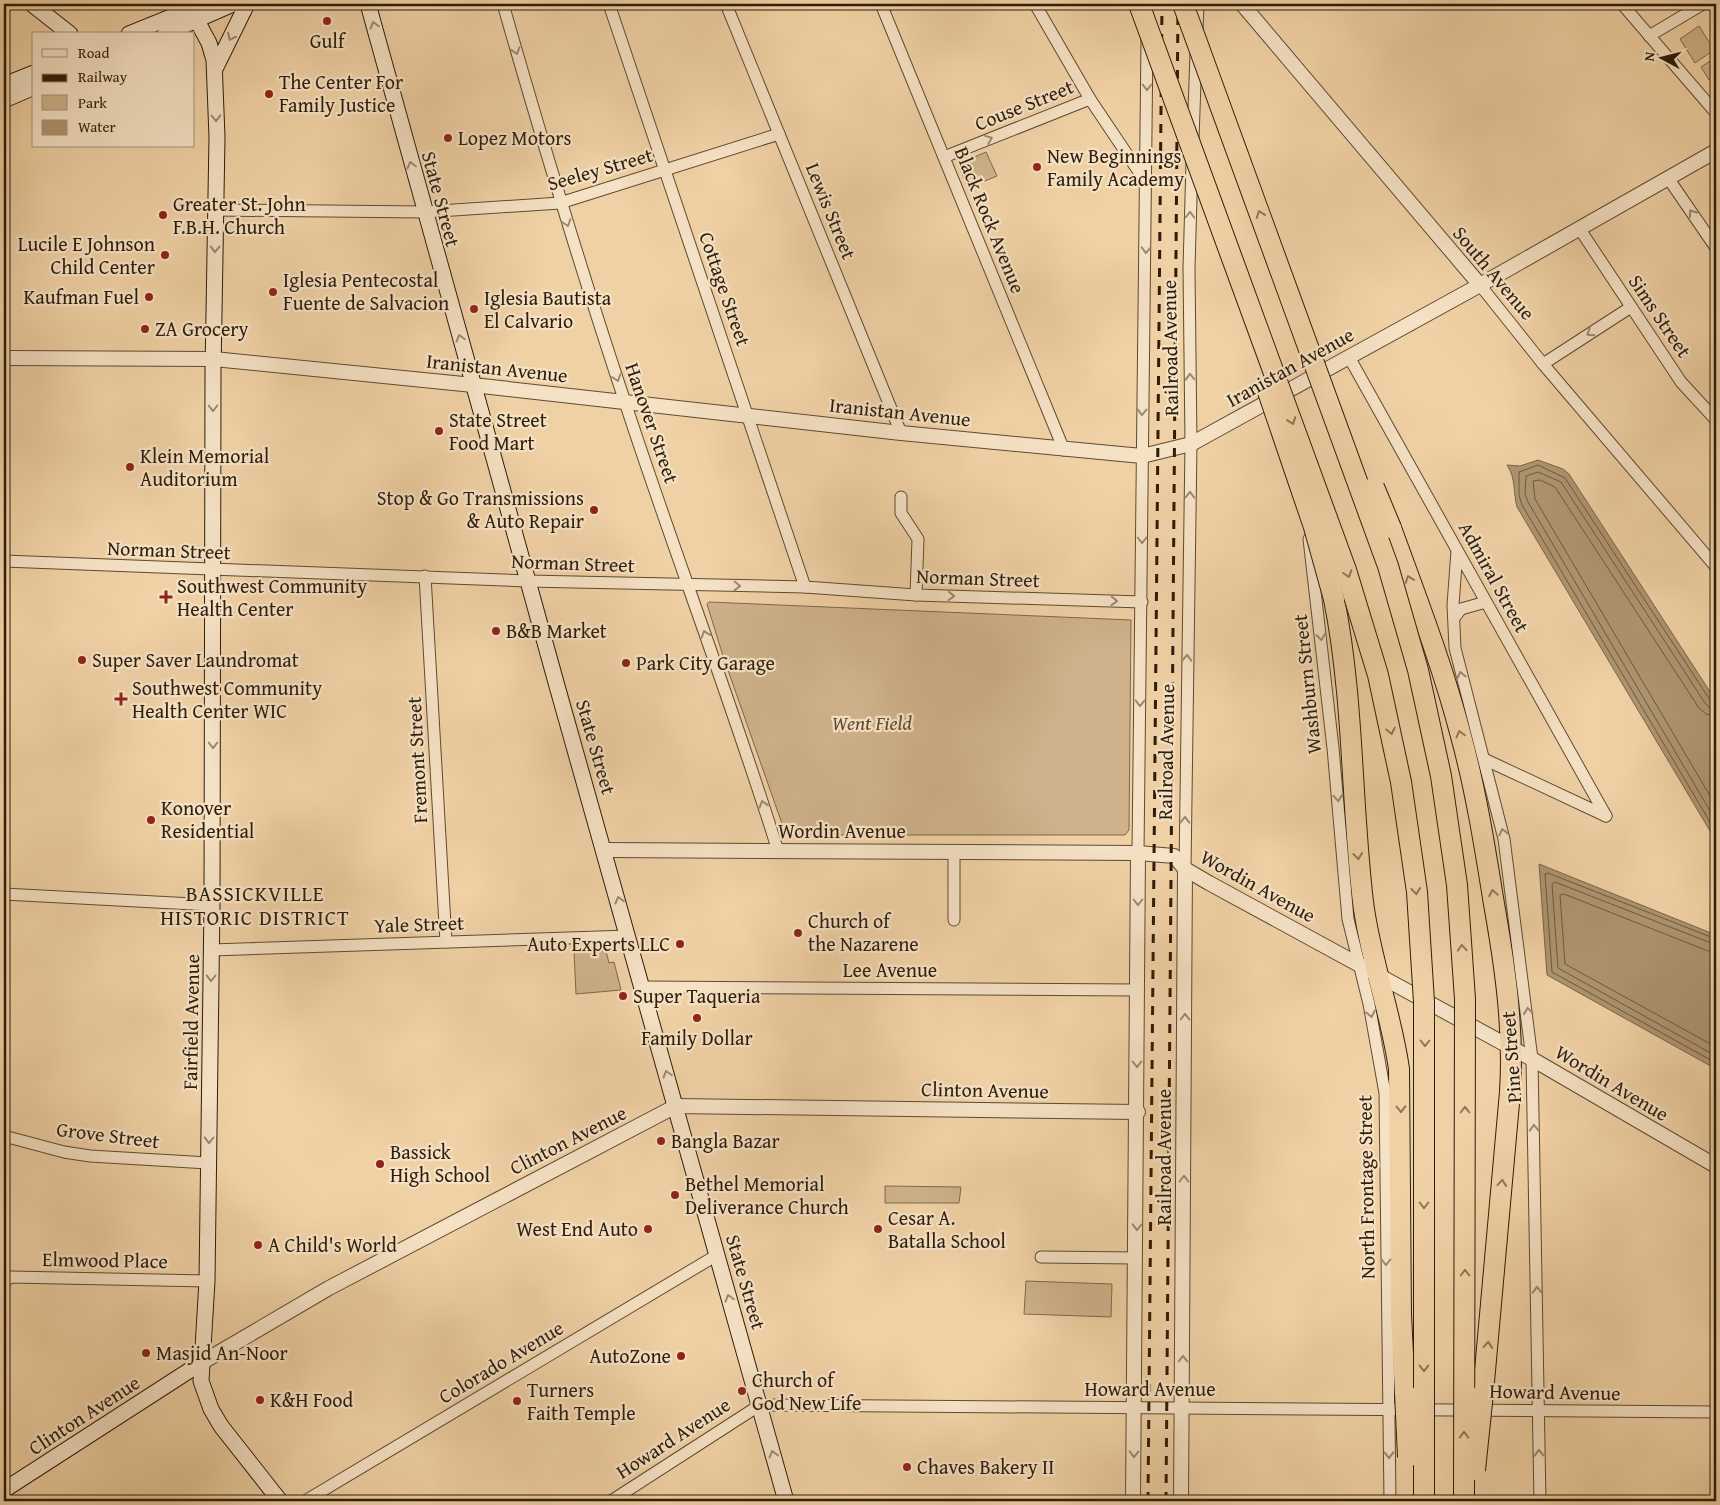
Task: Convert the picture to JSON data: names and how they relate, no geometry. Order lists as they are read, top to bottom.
{
  "streets": {
    "main road": ["State Street", "Fairfield Avenue", "Clinton Avenue"],
    "street": [
      "Couse Street",
      "Seeley Street",
      "Lewis Street",
      "Black Rock Avenue",
      "South Avenue",
      "Cottage Street",
      "Sims Street",
      "Railroad Avenue",
      "Iranistan Avenue",
      "Hanover Street",
      "Norman Street",
      "Admiral Street",
      "Washburn Street",
      "Fremont Street",
      "Wordin Avenue",
      "Yale Street",
      "Lee Avenue",
      "Pine Street",
      "Grove Street",
      "North Frontage Street",
      "Elmwood Place",
      "Colorado Avenue",
      "Howard Avenue"
    ]
  },
  "crossings": [
    ["Couse Street", "Black Rock Avenue"],
    ["Seeley Street", "State Street"],
    ["Seeley Street", "Lewis Street"],
    ["Seeley Street", "Cottage Street"],
    ["Seeley Street", "Hanover Street"],
    ["Seeley Street", "Fairfield Avenue"],
    ["State Street", "Iranistan Avenue"],
    ["State Street", "Norman Street"],
    ["State Street", "Wordin Avenue"],
    ["State Street", "Yale Street"],
    ["State Street", "Lee Avenue"],
    ["State Street", "Clinton Avenue"],
    ["State Street", "Colorado Avenue"],
    ["State Street", "Howard Avenue"],
    ["Lewis Street", "Iranistan Avenue"],
    ["Black Rock Avenue", "Iranistan Avenue"],
    ["South Avenue", "Iranistan Avenue"],
    ["Cottage Street", "Iranistan Avenue"],
    ["Cottage Street", "Norman Street"],
    ["Sims Street", "Iranistan Avenue"],
    ["Railroad Avenue", "Iranistan Avenue"],
    ["Railroad Avenue", "Norman Street"],
    ["Railroad Avenue", "Wordin Avenue"],
    ["Railroad Avenue", "Lee Avenue"],
    ["Railroad Avenue", "Clinton Avenue"],
    ["Railroad Avenue", "Howard Avenue"],
    ["Iranistan Avenue", "Hanover Street"],
    ["Iranistan Avenue", "Admiral Street"],
    ["Iranistan Avenue", "Washburn Street"],
    ["Iranistan Avenue", "Fairfield Avenue"],
    ["Hanover Street", "Norman Street"],
    ["Hanover Street", "Wordin Avenue"],
    ["Norman Street", "Fremont Street"],
    ["Norman Street", "Fairfield Avenue"],
    ["Admiral Street", "Pine Street"],
    ["Washburn Street", "Wordin Avenue"],
    ["Washburn Street", "North Frontage Street"],
    ["Fremont Street", "Yale Street"],
    ["Wordin Avenue", "Pine Street"],
    ["Wordin Avenue", "North Frontage Street"],
    ["Yale Street", "Fairfield Avenue"],
    ["Fairfield Avenue", "Clinton Avenue"],
    ["Fairfield Avenue", "Grove Street"],
    ["Fairfield Avenue", "Elmwood Place"],
    ["Pine Street", "Howard Avenue"],
    ["North Frontage Street", "Howard Avenue"]
  ],
  "one_way": [
    "Couse Street",
    "State Street",
    "Washburn Street",
    "Fairfield Avenue",
    "Pine Street",
    "North Frontage Street"
  ],
  "districts": ["BASSICKVILLE HISTORIC DISTRICT"],
  "parks": ["Went Field"],
  "places": {
    "other": [
      "Gulf",
      "The Center For Family Justice",
      "Lopez Motors",
      "New Beginnings Family Academy",
      "Greater St. John F.B.H. Church",
      "Lucile E Johnson Child Center",
      "Iglesia Pentecostal Fuente de Salvacion",
      "Kaufman Fuel",
      "Iglesia Bautista El Calvario",
      "ZA Grocery",
      "State Street Food Mart",
      "Klein Memorial Auditorium",
      "Stop & Go Transmissions & Auto Repair",
      "B&B Market",
      "Super Saver Laundromat",
      "Park City Garage",
      "Konover Residential",
      "Church of the Nazarene",
      "Auto Experts LLC",
      "Super Taqueria",
      "Family Dollar",
      "Bangla Bazar",
      "Bassick High School",
      "Bethel Memorial Deliverance Church",
      "West End Auto",
      "Cesar A. Batalla School",
      "A Child's World",
      "Masjid An-Noor",
      "AutoZone",
      "Church of God New Life",
      "K&H Food",
      "Turners Faith Temple",
      "Chaves Bakery II"
    ],
    "health": ["Southwest Community Health Center", "Southwest Community Health Center WIC"]
  },
  "legend": [
    "Road",
    "Railway",
    "Park",
    "Water"
  ],
  "north": "left"
}
